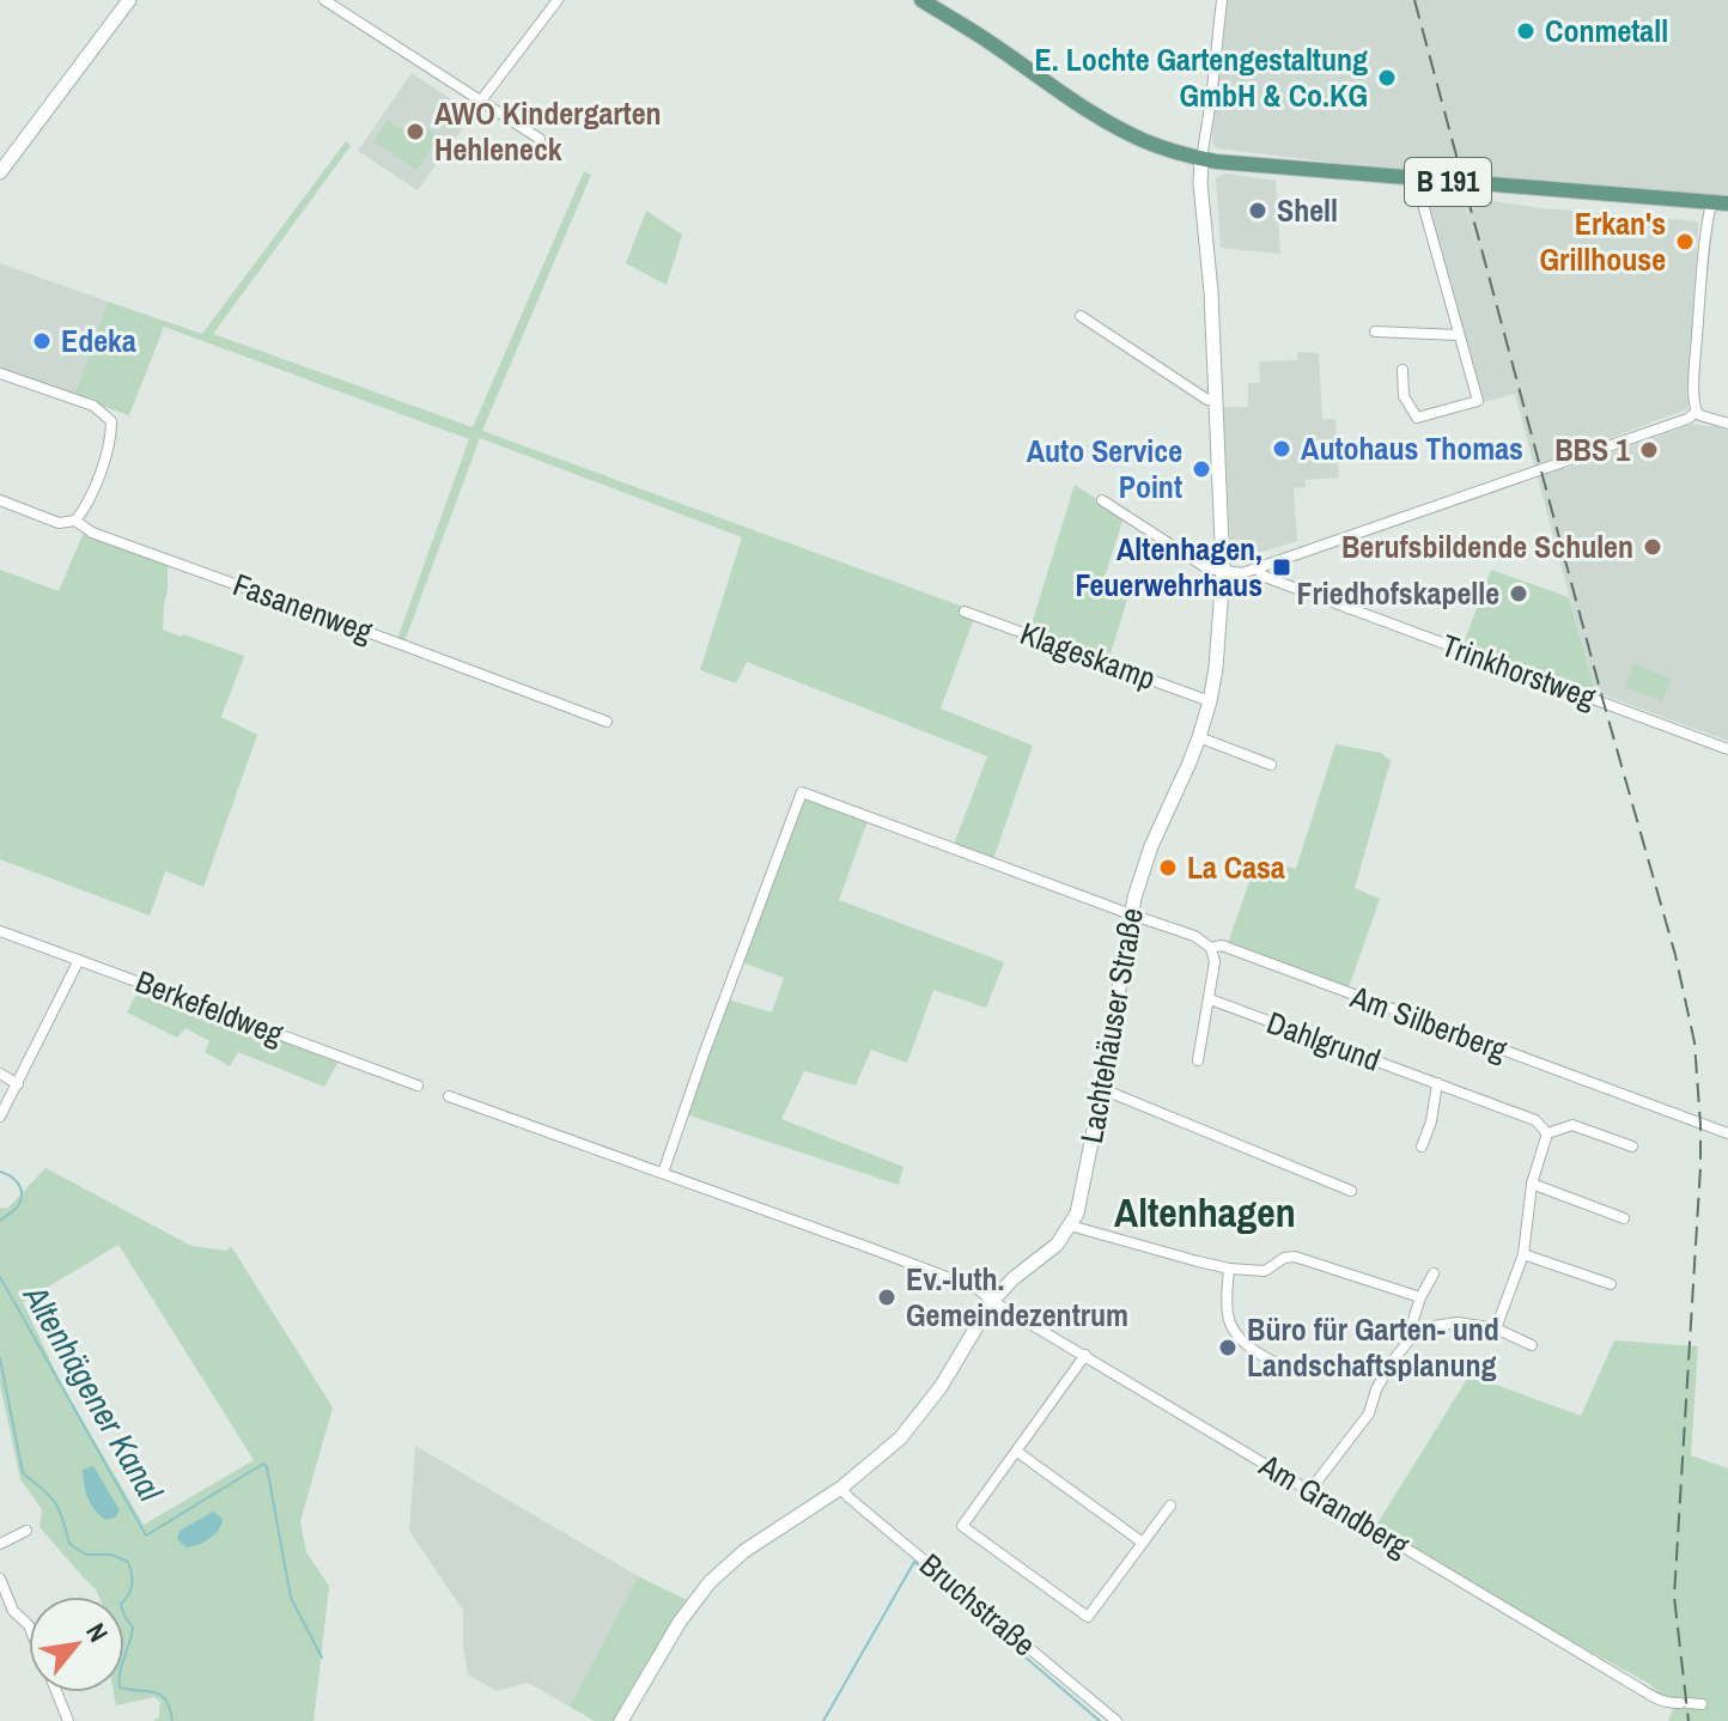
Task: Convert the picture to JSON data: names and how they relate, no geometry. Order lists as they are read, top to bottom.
{
  "streets": {
    "main road": ["B 191"],
    "street": [
      "Fasanenweg",
      "Klageskamp",
      "Trinkhorstweg",
      "Berkefeldweg",
      "Am Silberberg",
      "Lachtehäuser Straße",
      "Dahlgrund",
      "Am Grandberg",
      "Bruchstraße"
    ]
  },
  "crossings": [
    ["B 191", "Lachtehäuser Straße"],
    ["Klageskamp", "Lachtehäuser Straße"],
    ["Am Silberberg", "Lachtehäuser Straße"],
    ["Lachtehäuser Straße", "Am Grandberg"],
    ["Lachtehäuser Straße", "Bruchstraße"]
  ],
  "districts": ["Altenhagen"],
  "water": ["Altenhägener Kanal"],
  "places": {
    "other": [
      "Conmetall",
      "E. Lochte Gartengestaltung GmbH & Co.KG",
      "AWO Kindergarten Hehleneck",
      "Shell",
      "Erkan's Grillhouse",
      "Edeka",
      "Autohaus Thomas",
      "BBS 1",
      "Auto Service Point",
      "Berufsbildende Schulen",
      "Friedhofskapelle",
      "La Casa",
      "Ev.-luth. Gemeindezentrum",
      "Büro für Garten- und Landschaftsplanung"
    ],
    "transit": ["Altenhagen, Feuerwehrhaus"]
  },
  "north": "top right"
}
